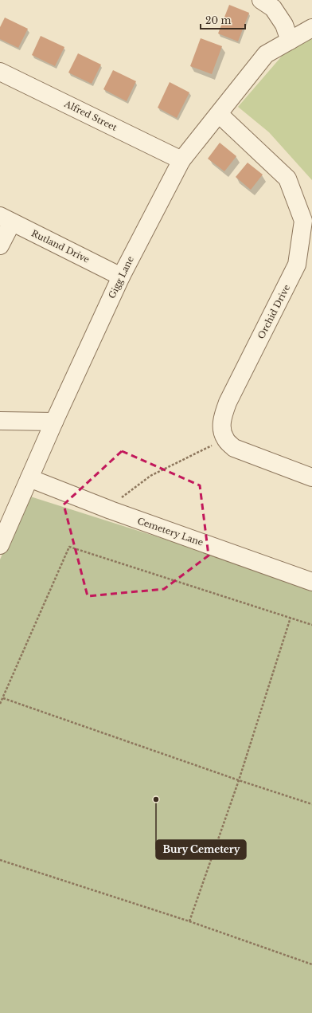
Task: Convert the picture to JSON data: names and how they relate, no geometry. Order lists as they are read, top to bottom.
{
  "streets": {
    "street": [
      "Alfred Street",
      "Rutland Drive",
      "Gigg Lane",
      "Orchid Drive",
      "Cemetery Lane"
    ]
  },
  "crossings": [
    ["Alfred Street", "Gigg Lane"],
    ["Rutland Drive", "Gigg Lane"],
    ["Gigg Lane", "Orchid Drive"],
    ["Gigg Lane", "Cemetery Lane"]
  ],
  "places": ["Bury Cemetery"],
  "scale_bar": "20 m"
}
